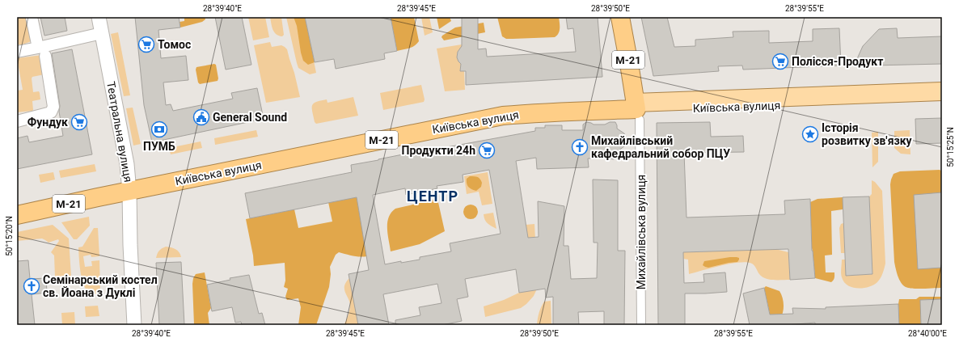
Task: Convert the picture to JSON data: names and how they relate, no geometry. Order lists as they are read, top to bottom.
{
  "streets": {
    "highway": ["М-21", "Київська вулиця"],
    "street": ["Театральна вулиця", "Михайлівська вулиця"]
  },
  "crossings": [
    ["М-21", "Київська вулиця"],
    ["М-21", "Михайлівська вулиця"],
    ["Київська вулиця", "Театральна вулиця"],
    ["Київська вулиця", "Михайлівська вулиця"]
  ],
  "districts": ["ЦЕНТР"],
  "places": {
    "supermarket": [
      "Томос",
      "Полісся-Продукт",
      "Фундук",
      "Продукти 24h"
    ],
    "public building": ["General Sound"],
    "bank": ["ПУМБ"],
    "place": ["Історія розвитку зв'язку"],
    "church": ["Михайлівський кафедральний собор ПЦУ", "Семінарський костел св. Йоана з Дуклі"]
  },
  "coordinates": [
    "28°39'40\"E",
    "28°39'45\"E",
    "28°39'50\"E",
    "28°39'55\"E",
    "50°15'25\"N",
    "50°15'20\"N",
    "28°40'00\"E"
  ]
}
